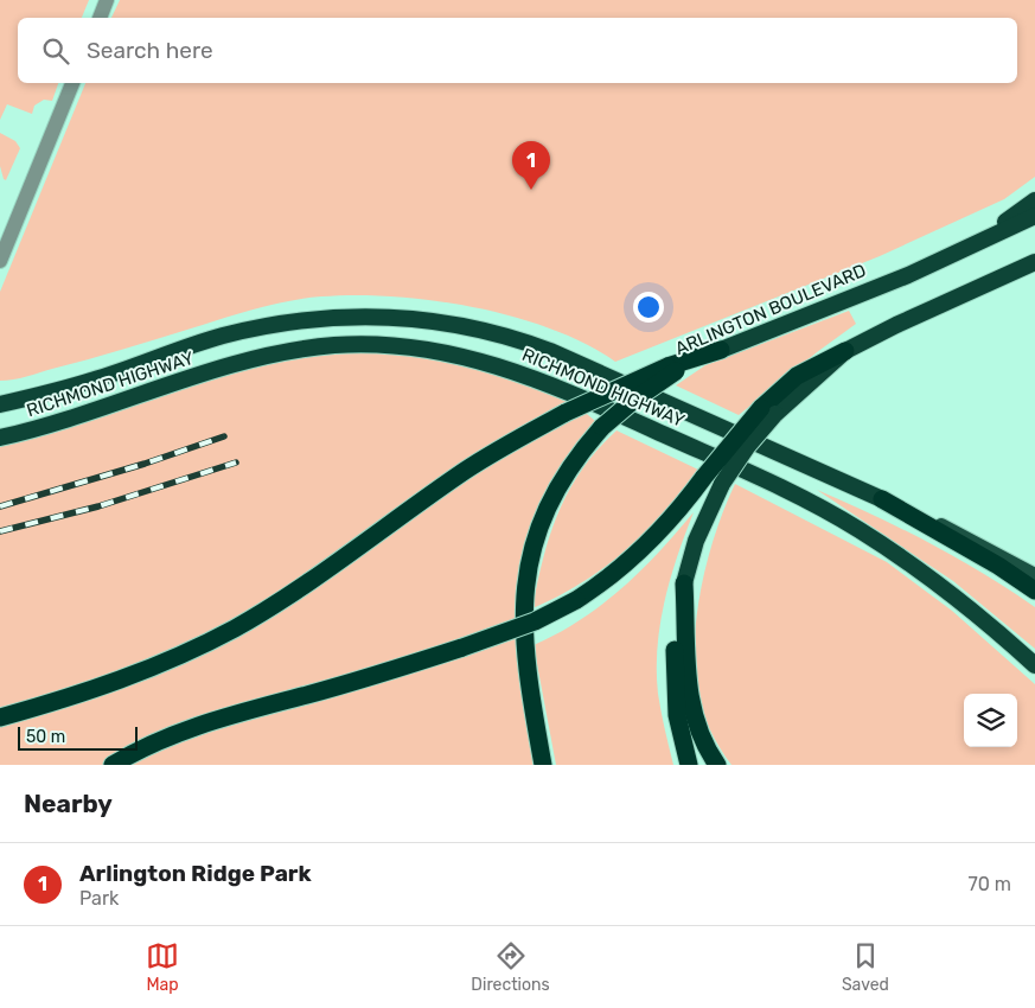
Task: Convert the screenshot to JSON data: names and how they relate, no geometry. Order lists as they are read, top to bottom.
{
  "streets": {
    "highway": ["ARLINGTON BOULEVARD", "RICHMOND HIGHWAY"]
  },
  "scale_bar": "50 m",
  "page": {
    "search": "Search here",
    "pins": "1",
    "scale": "50 m",
    "heading": "Nearby",
    "list": [
      {
        "mark": "1",
        "name": "Arlington Ridge Park",
        "note": "Park",
        "value": "70 m"
      }
    ],
    "nav": ["Map", "Directions", "Saved"]
  }
}
